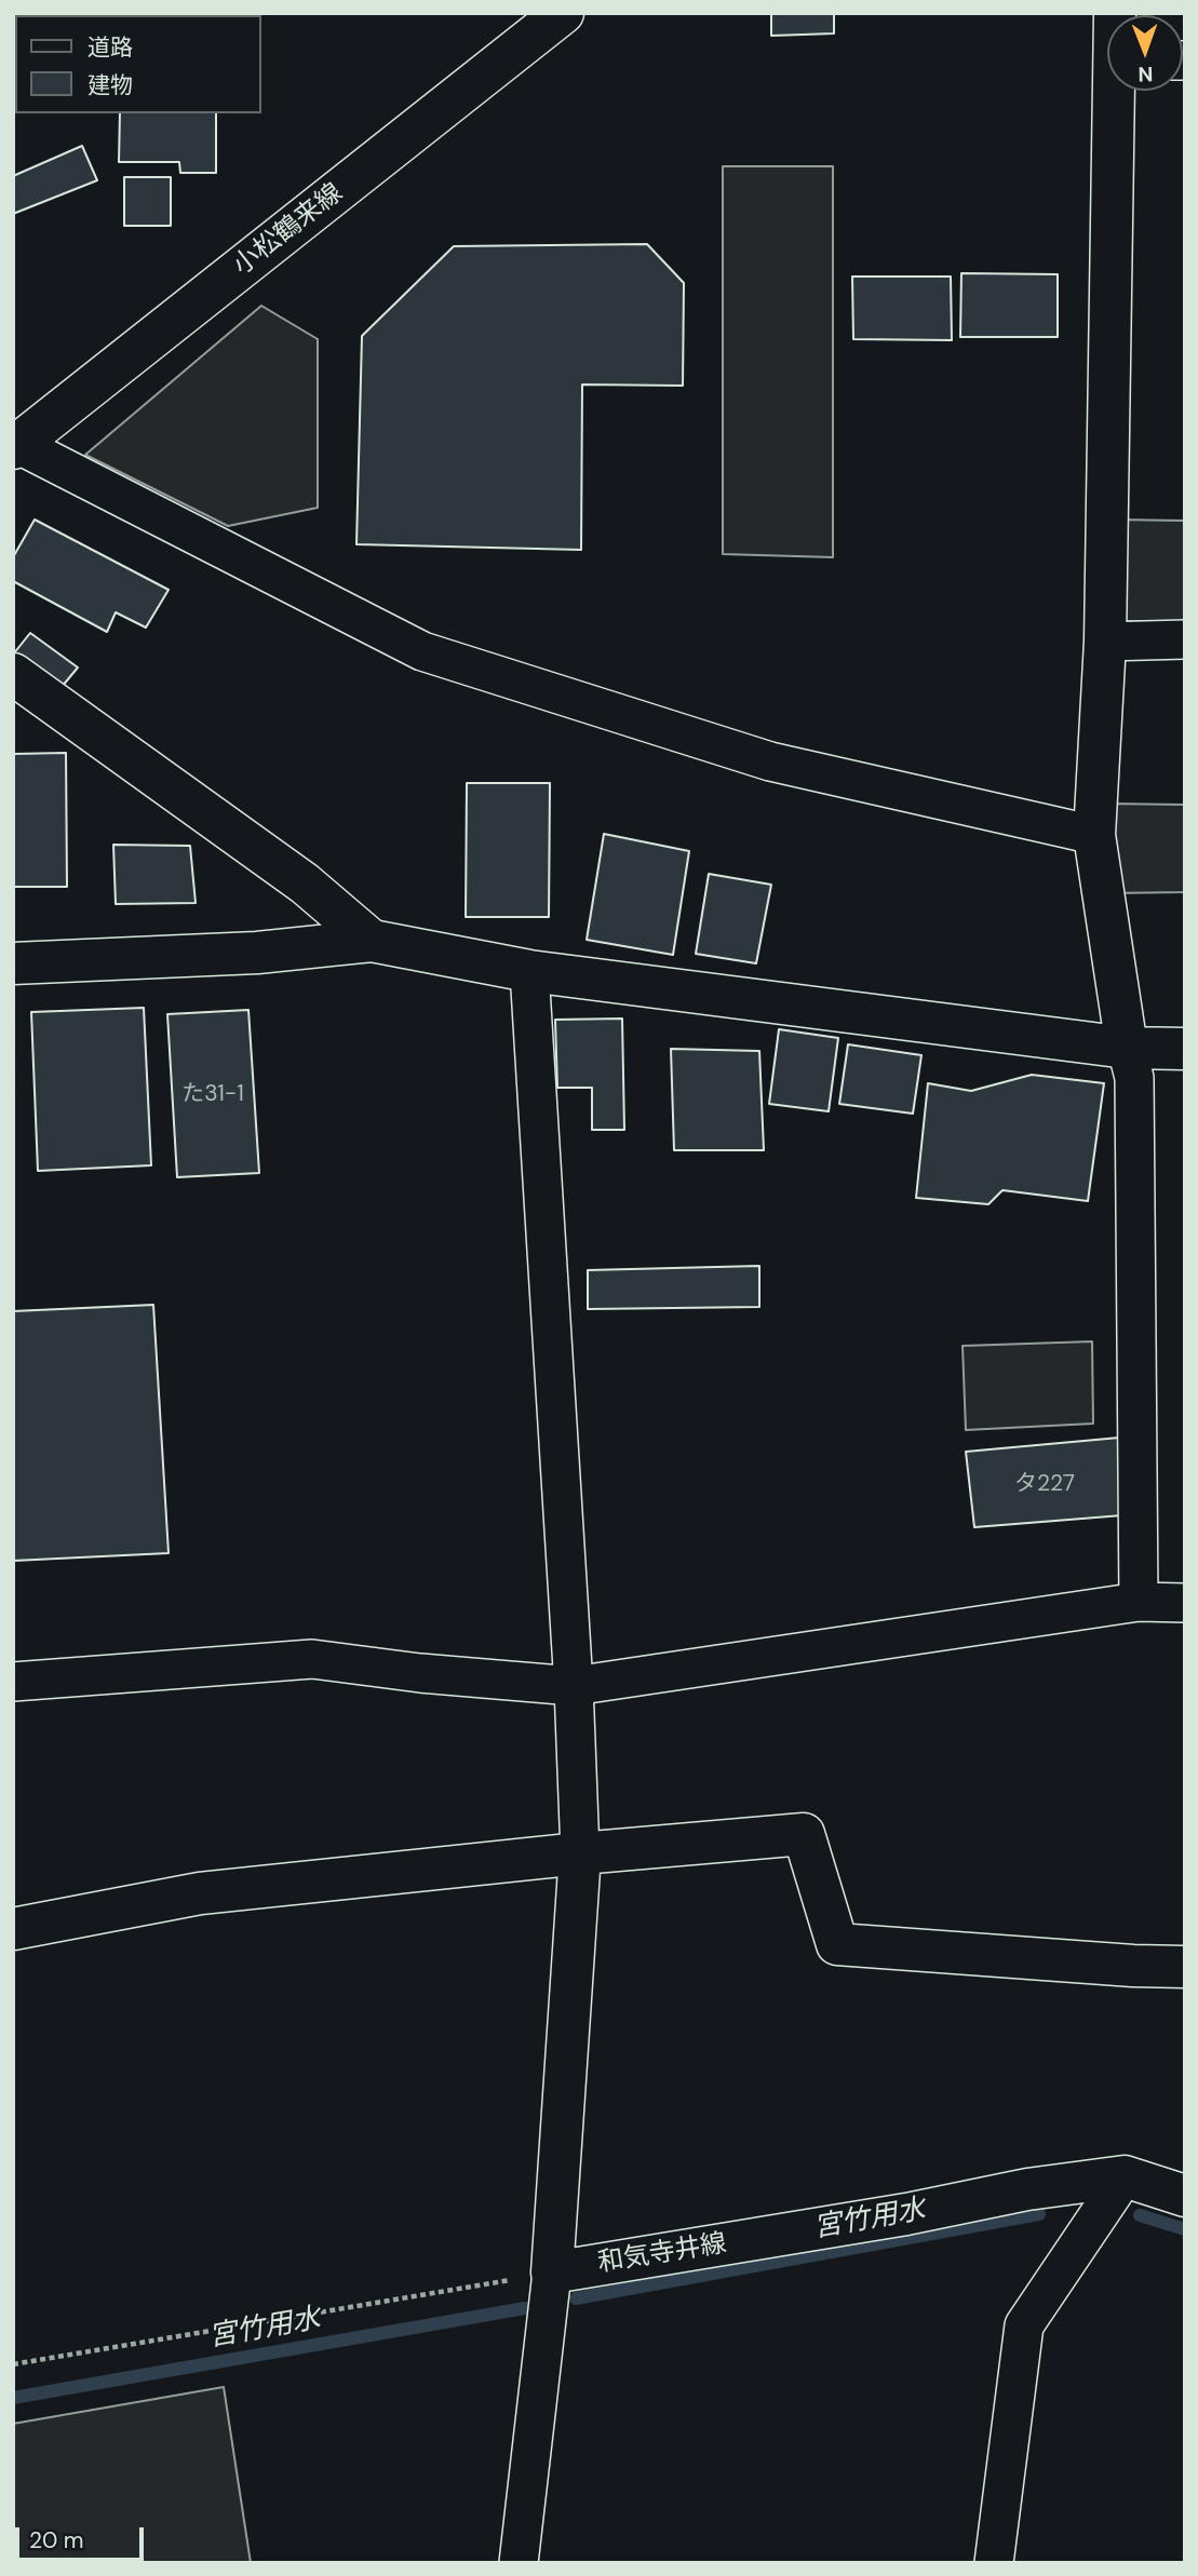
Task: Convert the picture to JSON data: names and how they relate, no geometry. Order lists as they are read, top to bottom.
{
  "streets": {
    "main road": ["小松鶴来線", "和気寺井線"]
  },
  "water": ["宮竹用水"],
  "house_numbers": ["た31-1", "タ227"],
  "legend": ["道路", "建物"],
  "scale_bar": "20 m",
  "north": "bottom"
}
